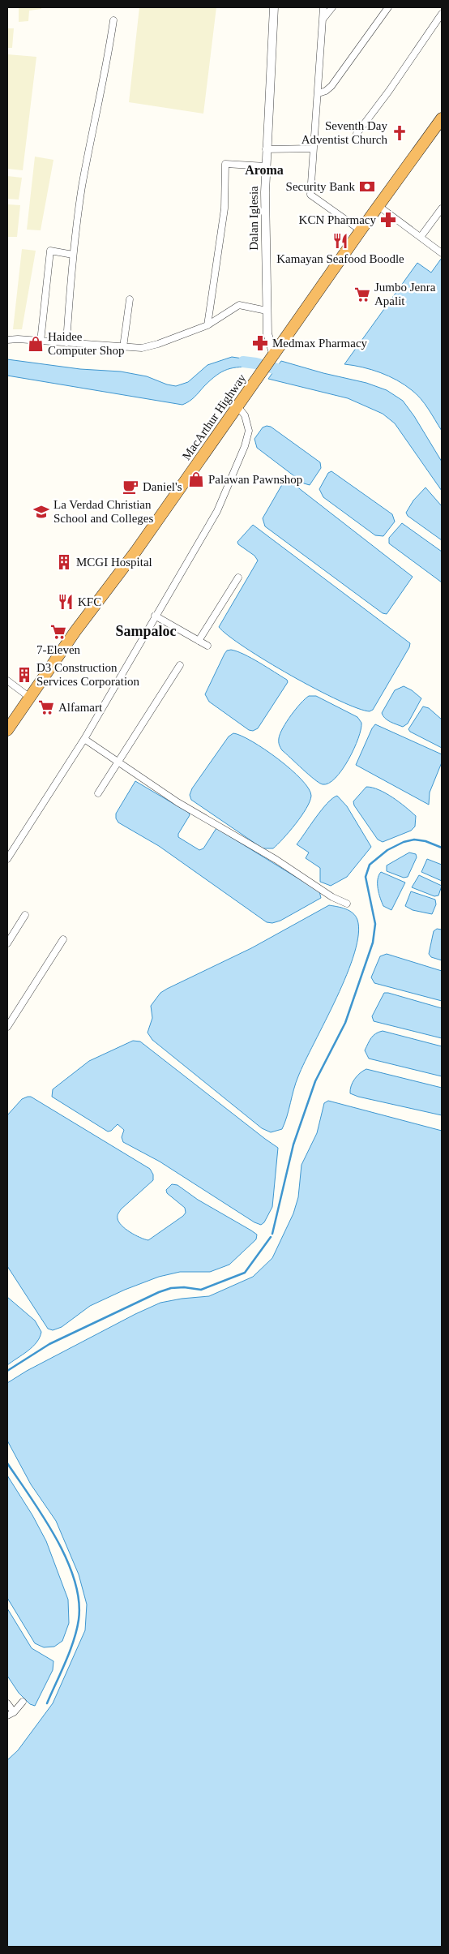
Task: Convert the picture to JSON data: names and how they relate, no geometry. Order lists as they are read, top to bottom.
{
  "streets": {
    "highway": ["MacArthur Highway"],
    "street": ["Dalan Iglesia"]
  },
  "crossings": [
    ["Dalan Iglesia", "MacArthur Highway"]
  ],
  "districts": ["Aroma", "Sampaloc"],
  "places": {
    "church": ["Seventh Day Adventist Church"],
    "bank": ["Security Bank"],
    "pharmacy": ["KCN Pharmacy", "Medmax Pharmacy"],
    "restaurant": ["Kamayan Seafood Boodle", "KFC"],
    "supermarket": ["Jumbo Jenra Apalit", "7-Eleven", "Alfamart"],
    "shop": ["Haidee Computer Shop", "Palawan Pawnshop"],
    "cafe": ["Daniel's"],
    "school or university": ["La Verdad Christian School and Colleges"],
    "building": ["MCGI Hospital", "D3 Construction Services Corporation"]
  }
}
